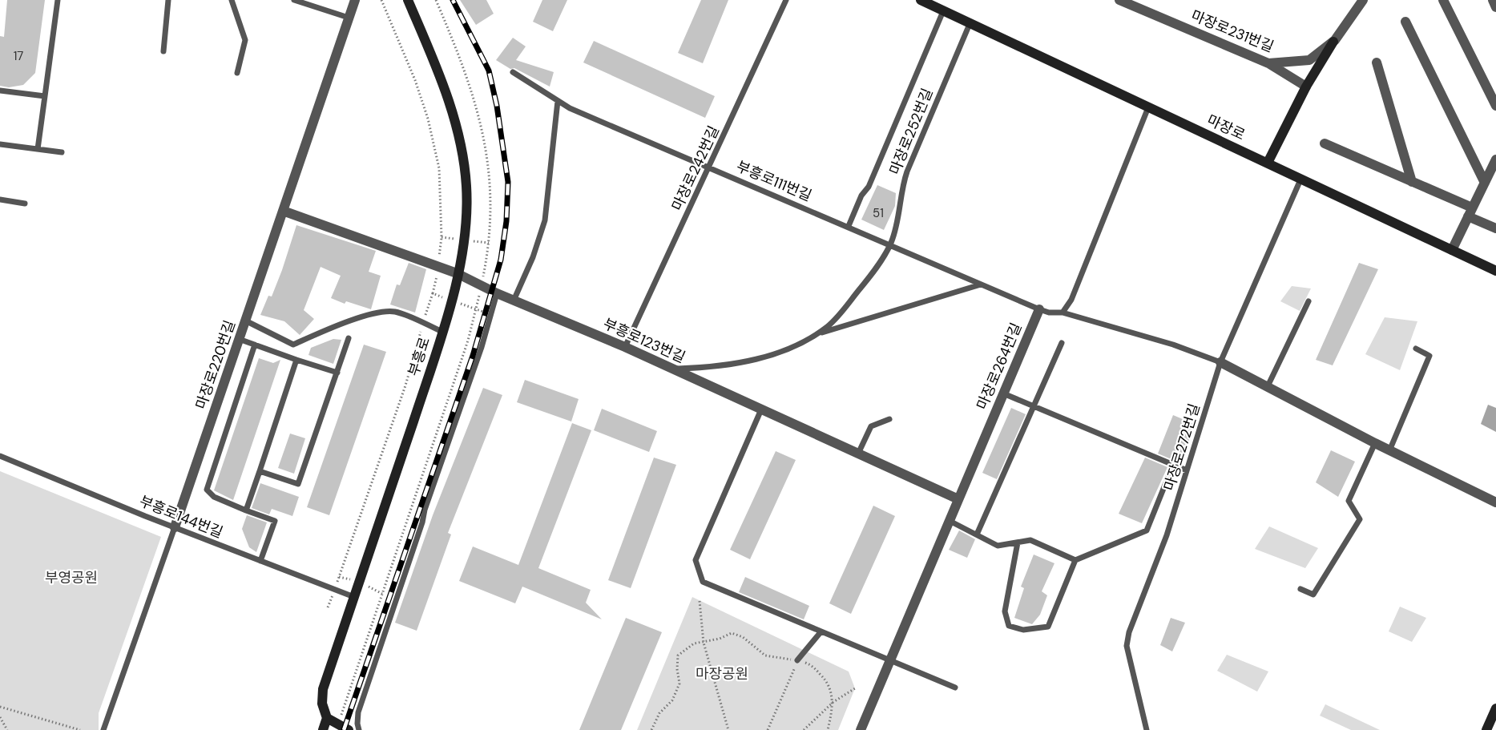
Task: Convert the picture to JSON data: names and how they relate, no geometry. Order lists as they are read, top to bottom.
{
  "streets": {
    "main road": ["마장로", "부흥로"],
    "street": [
      "마장로231번길",
      "부흥로123번길",
      "마장로220번길",
      "마장로264번길"
    ],
    "lane": [
      "마장로252번길",
      "마장로242번길",
      "부흥로111번길",
      "마장로272번길",
      "부흥로144번길"
    ]
  },
  "crossings": [
    ["마장로", "마장로252번길"],
    ["마장로", "마장로272번길"],
    ["마장로252번길", "부흥로111번길"],
    ["마장로252번길", "부흥로123번길"],
    ["마장로242번길", "부흥로111번길"],
    ["마장로242번길", "부흥로123번길"],
    ["부흥로111번길", "마장로264번길"],
    ["부흥로123번길", "부흥로"],
    ["부흥로123번길", "마장로264번길"],
    ["부흥로", "부흥로144번길"],
    ["마장로220번길", "부흥로144번길"]
  ],
  "parks": ["부영공원", "마장공원"],
  "house_numbers": ["17", "51"]
}
